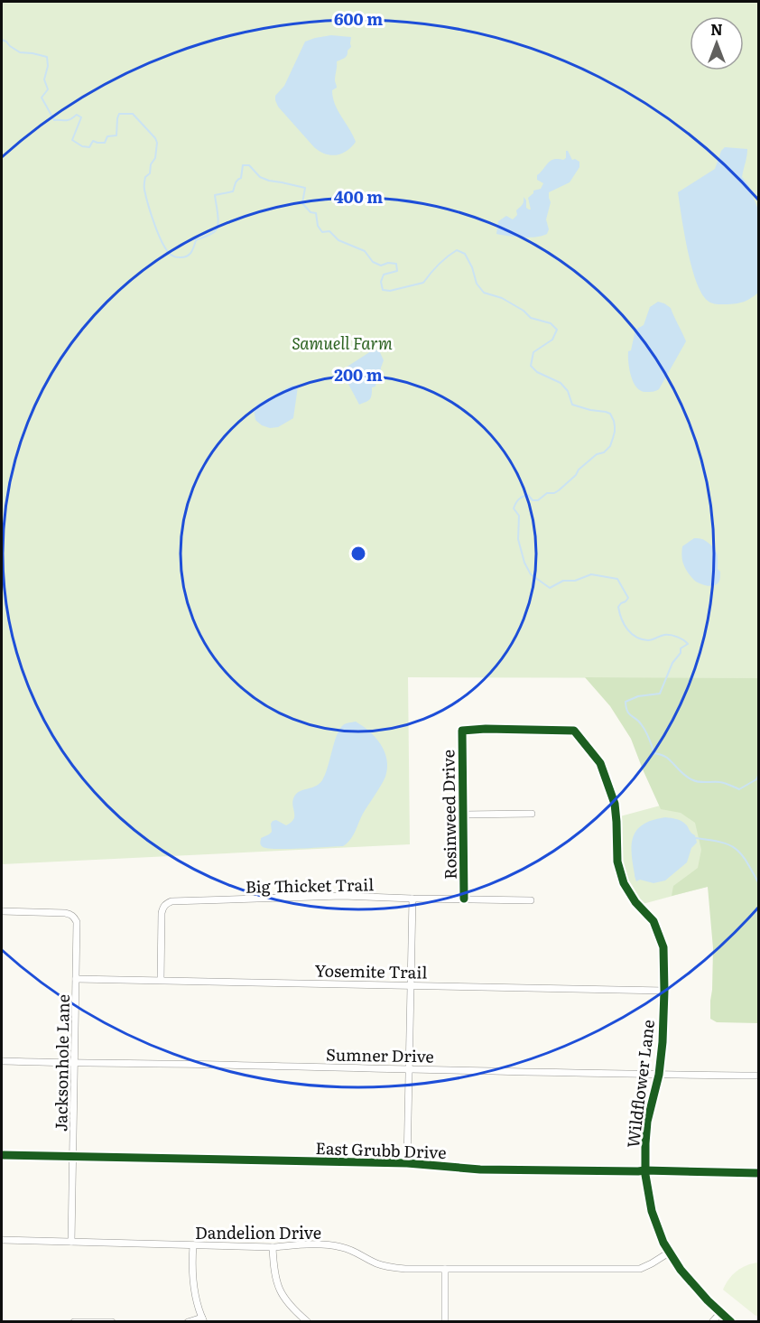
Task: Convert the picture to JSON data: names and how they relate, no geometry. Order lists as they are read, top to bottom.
{
  "streets": {
    "street": [
      "Rosinweed Drive",
      "Big Thicket Trail",
      "Yosemite Trail",
      "Sumner Drive",
      "Jacksonhole Lane",
      "Wildflower Lane",
      "East Grubb Drive",
      "Dandelion Drive"
    ]
  },
  "crossings": [
    ["Rosinweed Drive", "Big Thicket Trail"],
    ["Rosinweed Drive", "Wildflower Lane"],
    ["Big Thicket Trail", "Yosemite Trail"],
    ["Yosemite Trail", "Jacksonhole Lane"],
    ["Yosemite Trail", "Wildflower Lane"],
    ["Sumner Drive", "Jacksonhole Lane"],
    ["Sumner Drive", "Wildflower Lane"],
    ["Jacksonhole Lane", "East Grubb Drive"],
    ["Jacksonhole Lane", "Dandelion Drive"],
    ["Wildflower Lane", "East Grubb Drive"],
    ["Wildflower Lane", "Dandelion Drive"]
  ],
  "parks": ["Samuell Farm"],
  "north": "top",
  "rings": ["600 m", "400 m", "200 m"]
}
